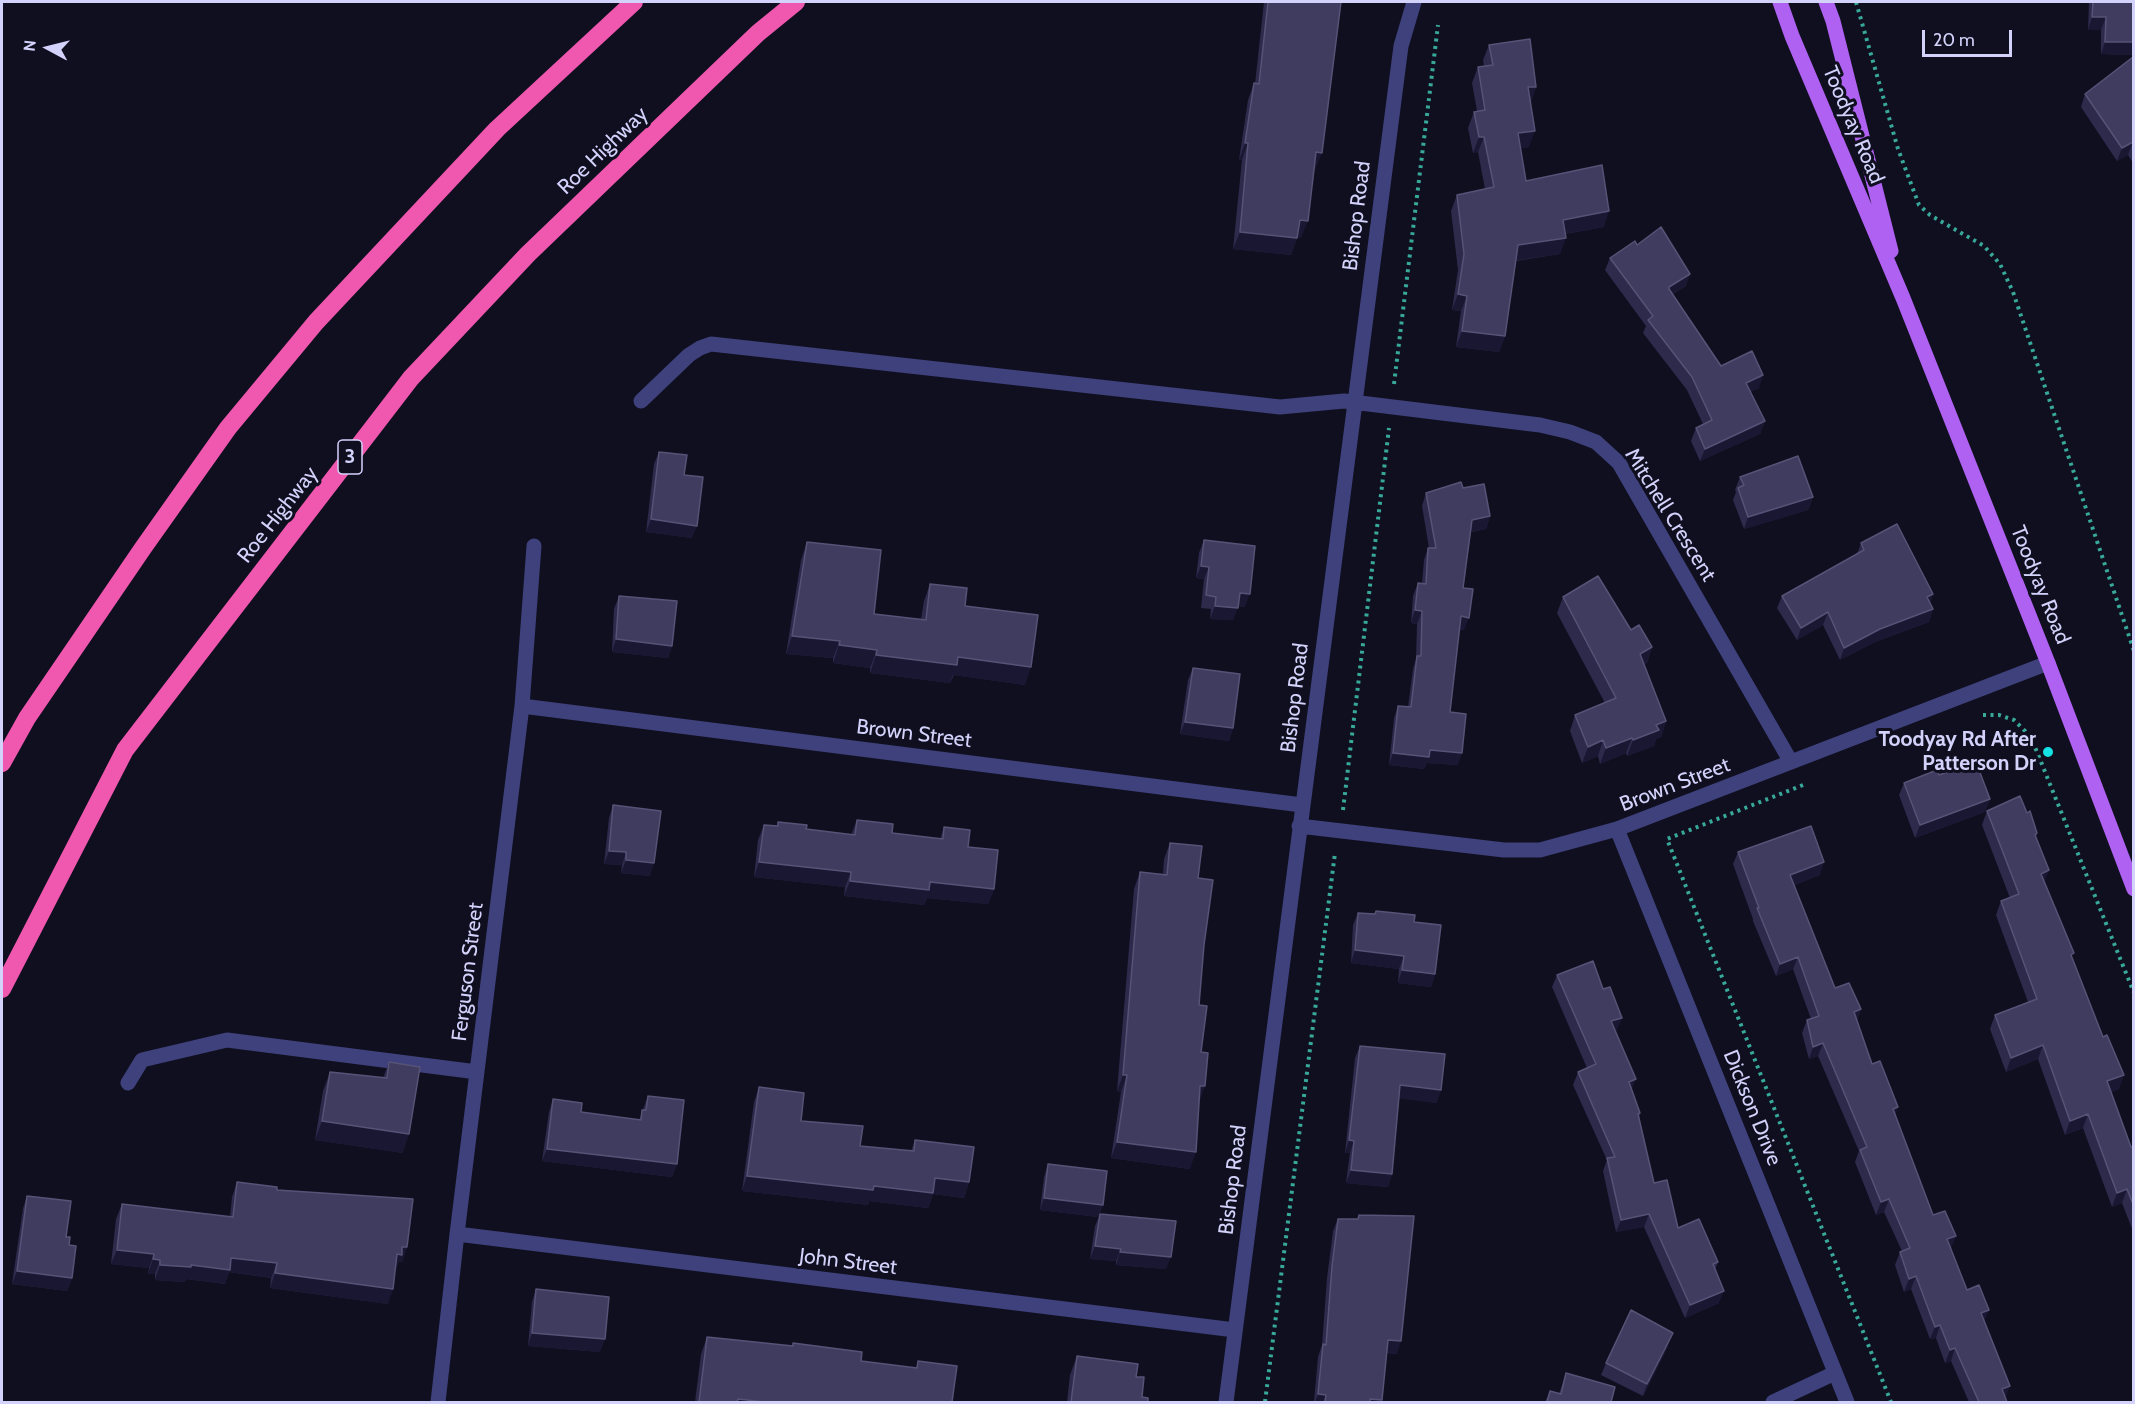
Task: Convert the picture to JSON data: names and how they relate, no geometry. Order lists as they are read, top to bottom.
{
  "streets": {
    "highway": ["Roe Highway", "3"],
    "main road": ["Toodyay Road"],
    "street": [
      "Bishop Road",
      "Mitchell Crescent",
      "Brown Street",
      "Ferguson Street",
      "Dickson Drive",
      "John Street"
    ]
  },
  "crossings": [
    ["Toodyay Road", "Brown Street"],
    ["Bishop Road", "Mitchell Crescent"],
    ["Bishop Road", "Brown Street"],
    ["Bishop Road", "John Street"],
    ["Mitchell Crescent", "Brown Street"],
    ["Brown Street", "Ferguson Street"],
    ["Brown Street", "Dickson Drive"],
    ["Ferguson Street", "John Street"]
  ],
  "places": ["Toodyay Rd After Patterson Dr"],
  "scale_bar": "20 m",
  "north": "left"
}
